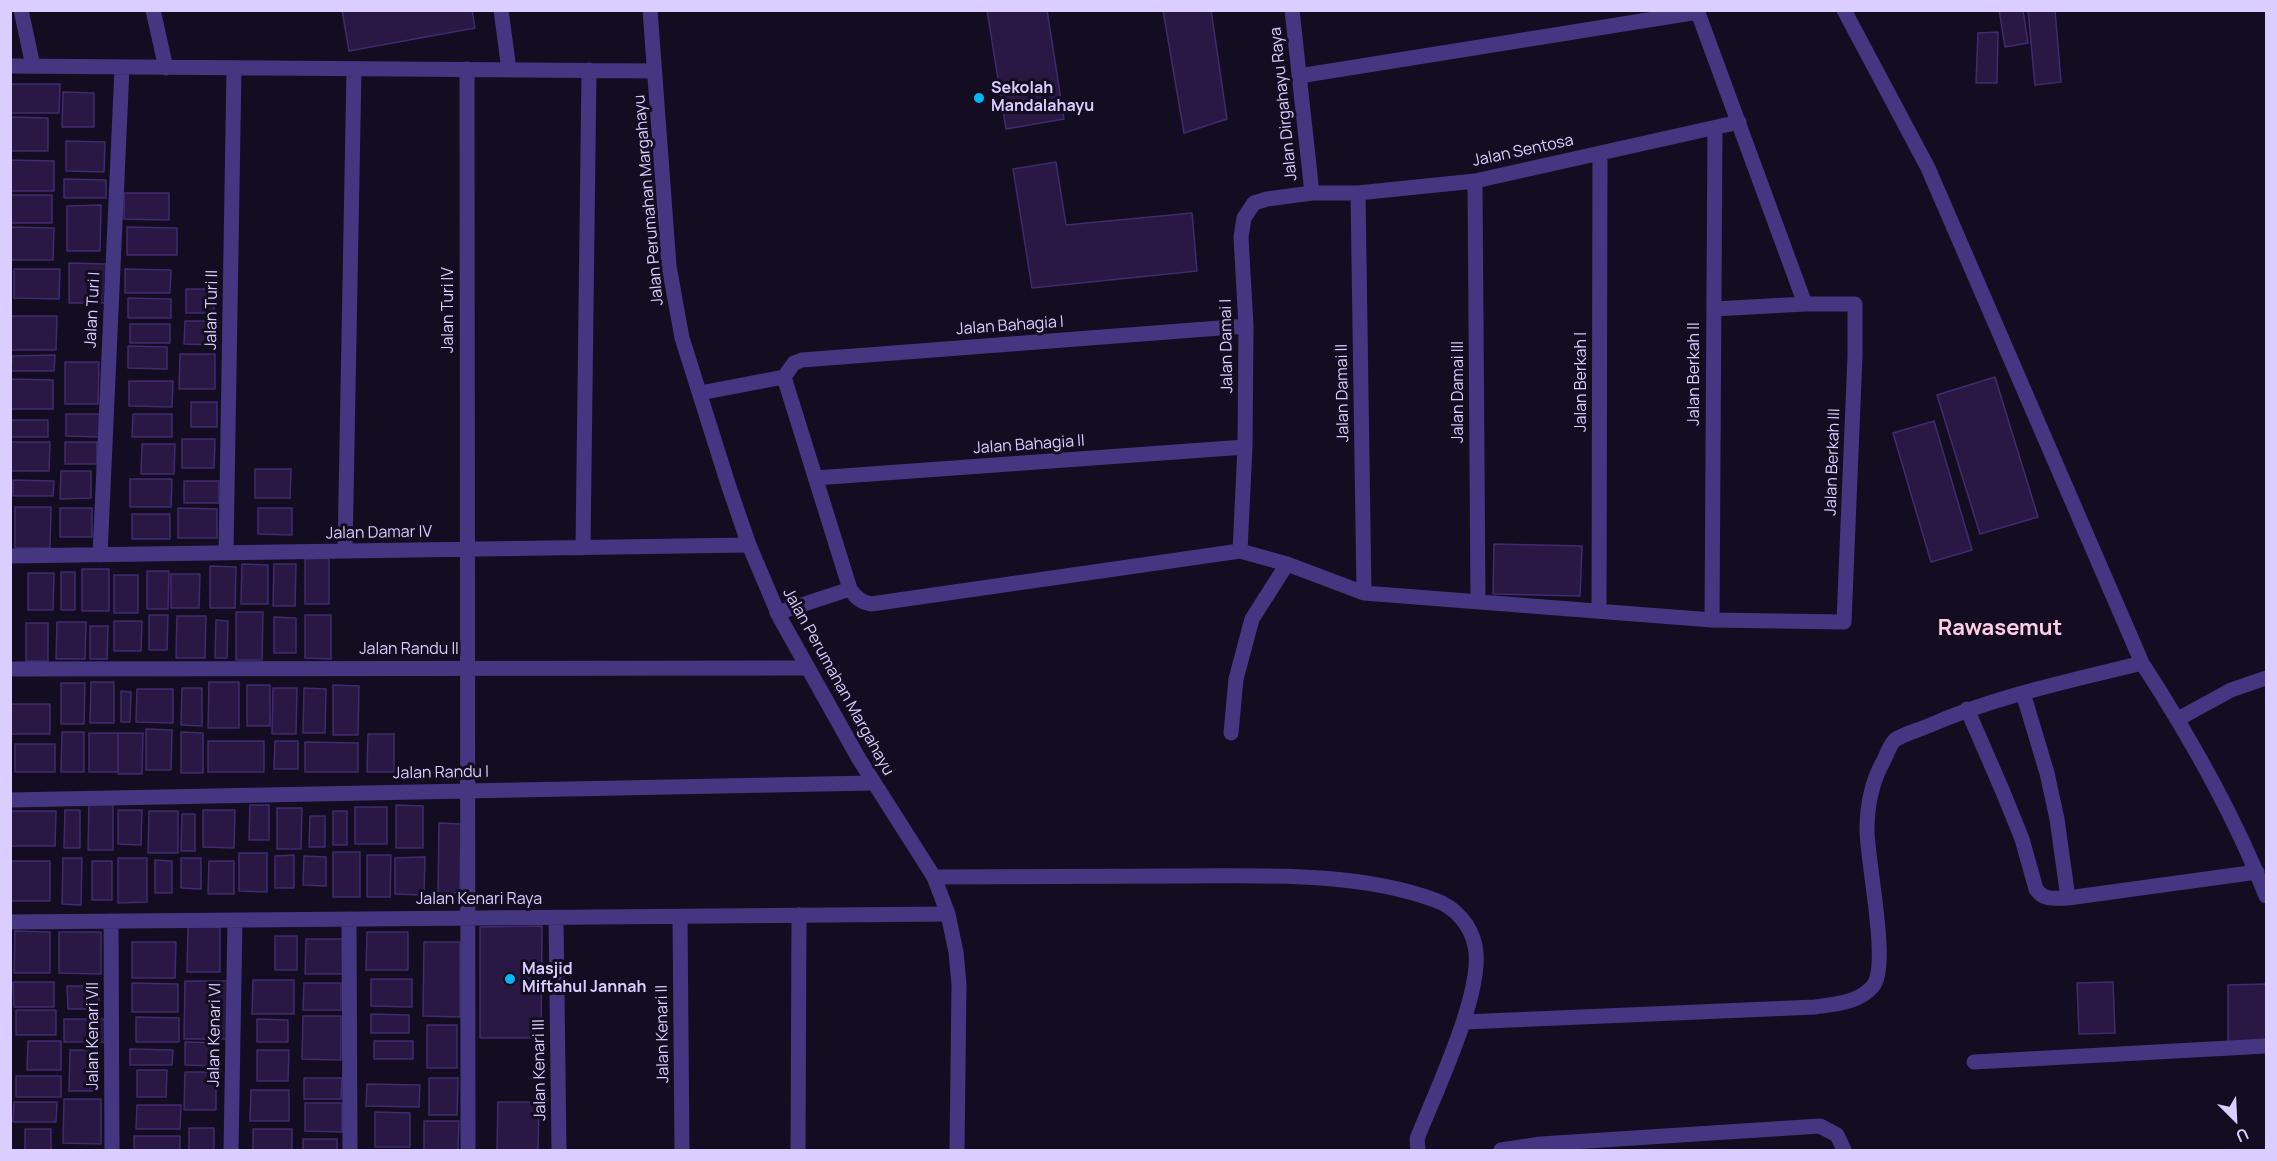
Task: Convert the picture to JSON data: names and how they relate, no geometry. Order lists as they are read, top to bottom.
{
  "streets": {
    "street": [
      "Jalan Dirgahayu Raya",
      "Jalan Sentosa",
      "Jalan Perumahan Margahayu",
      "Jalan Turi I",
      "Jalan Turi II",
      "Jalan Turi IV",
      "Jalan Bahagia I",
      "Jalan Damai I",
      "Jalan Berkah II",
      "Jalan Berkah I",
      "Jalan Damai III",
      "Jalan Damai II",
      "Jalan Bahagia II",
      "Jalan Berkah III",
      "Jalan Damar IV",
      "Jalan Randu II",
      "Jalan Randu I",
      "Jalan Kenari Raya",
      "Jalan Kenari II",
      "Jalan Kenari VI",
      "Jalan Kenari VII",
      "Jalan Kenari III"
    ]
  },
  "crossings": [
    ["Jalan Dirgahayu Raya", "Jalan Sentosa"],
    ["Jalan Dirgahayu Raya", "Jalan Damai I"],
    ["Jalan Sentosa", "Jalan Damai I"],
    ["Jalan Sentosa", "Jalan Berkah II"],
    ["Jalan Sentosa", "Jalan Berkah I"],
    ["Jalan Sentosa", "Jalan Damai III"],
    ["Jalan Sentosa", "Jalan Damai II"],
    ["Jalan Perumahan Margahayu", "Jalan Damar IV"],
    ["Jalan Perumahan Margahayu", "Jalan Randu II"],
    ["Jalan Perumahan Margahayu", "Jalan Randu I"],
    ["Jalan Perumahan Margahayu", "Jalan Kenari Raya"],
    ["Jalan Turi I", "Jalan Damar IV"],
    ["Jalan Turi II", "Jalan Damar IV"],
    ["Jalan Turi IV", "Jalan Damar IV"],
    ["Jalan Turi IV", "Jalan Randu II"],
    ["Jalan Turi IV", "Jalan Randu I"],
    ["Jalan Turi IV", "Jalan Kenari Raya"],
    ["Jalan Bahagia I", "Jalan Damai I"],
    ["Jalan Damai I", "Jalan Bahagia II"],
    ["Jalan Berkah II", "Jalan Berkah III"],
    ["Jalan Kenari Raya", "Jalan Kenari II"],
    ["Jalan Kenari Raya", "Jalan Kenari VI"],
    ["Jalan Kenari Raya", "Jalan Kenari VII"],
    ["Jalan Kenari Raya", "Jalan Kenari III"]
  ],
  "districts": ["Rawasemut"],
  "places": ["Sekolah Mandalahayu", "Masjid Miftahul Jannah"],
  "north": "bottom right"
}
